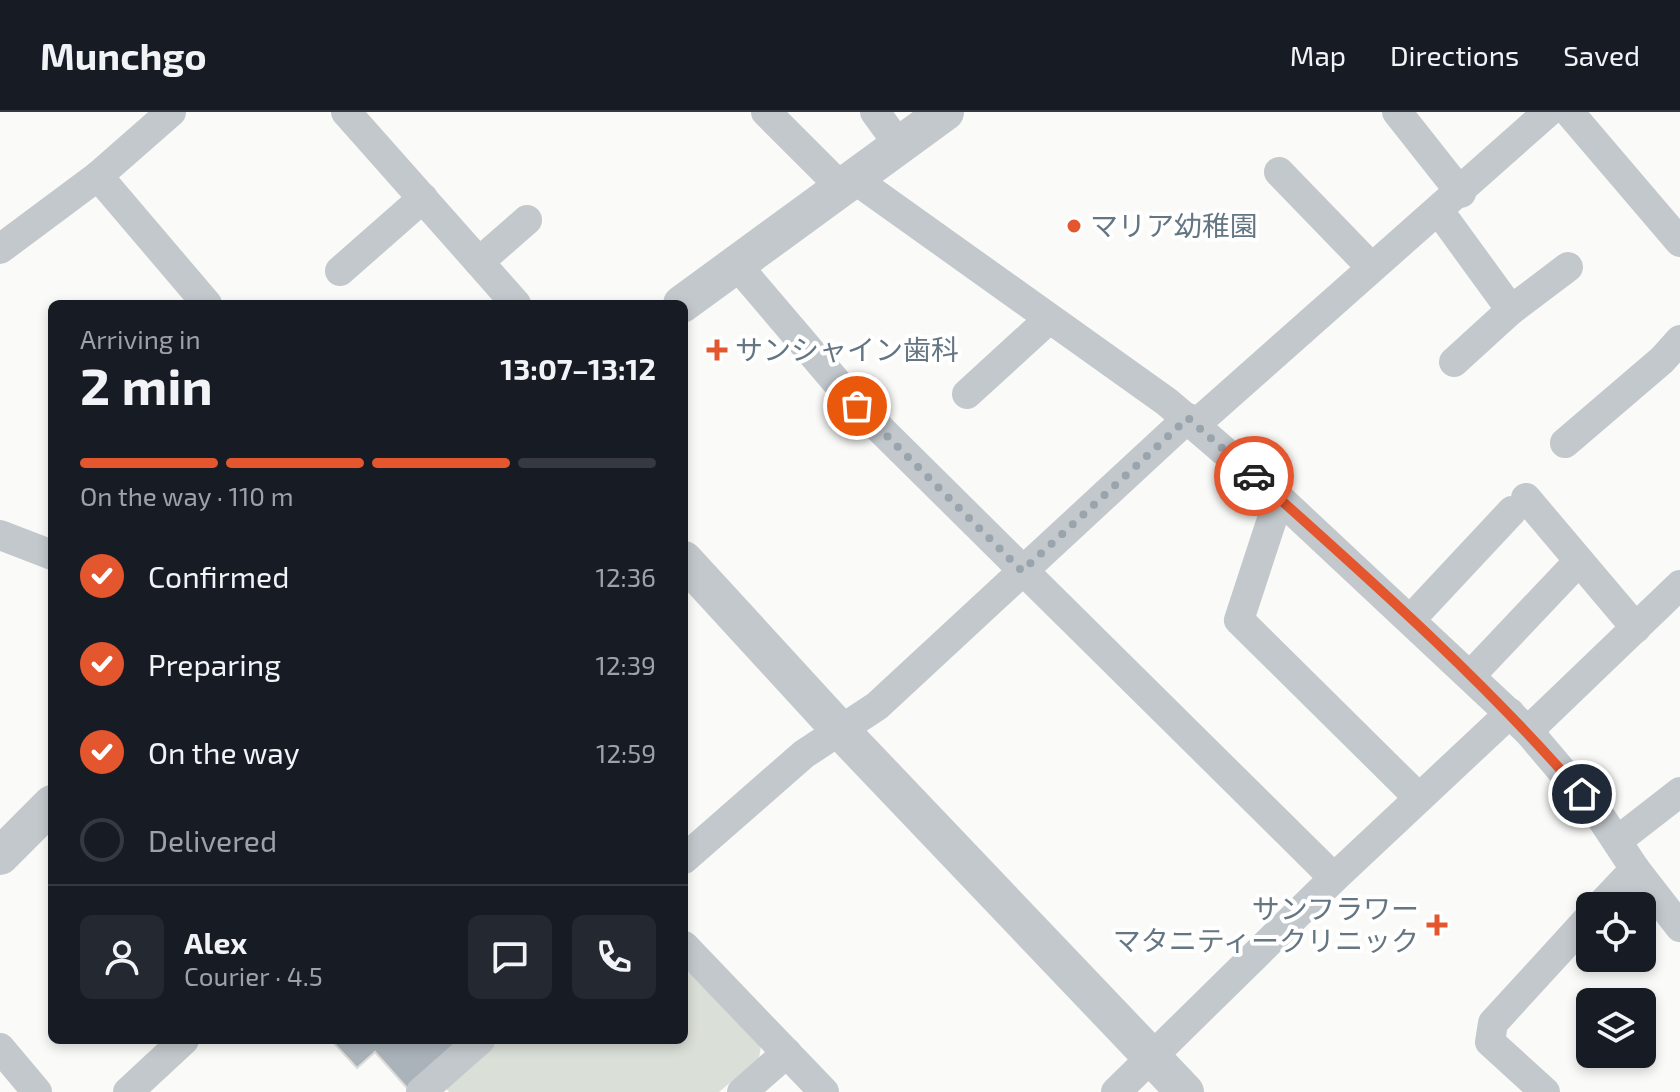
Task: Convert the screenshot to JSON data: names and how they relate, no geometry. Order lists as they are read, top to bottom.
{
  "places": {
    "other": ["マリア幼稚園"],
    "health": ["サンシャイン歯科", "サンフラワー マタニティークリニック"]
  },
  "page": {
    "header": "Munchgo",
    "nav": ["Map", "Directions", "Saved"],
    "heading": ["2 min", "Arriving in", "13:07–13:12"],
    "panel": ["Alex", "Courier · 4.5"],
    "bar": "On the way · 110 m",
    "list": [
      ["Confirmed", "12:36"],
      ["Preparing", "12:39"],
      ["On the way", "12:59"],
      "Delivered"
    ]
  }
}
